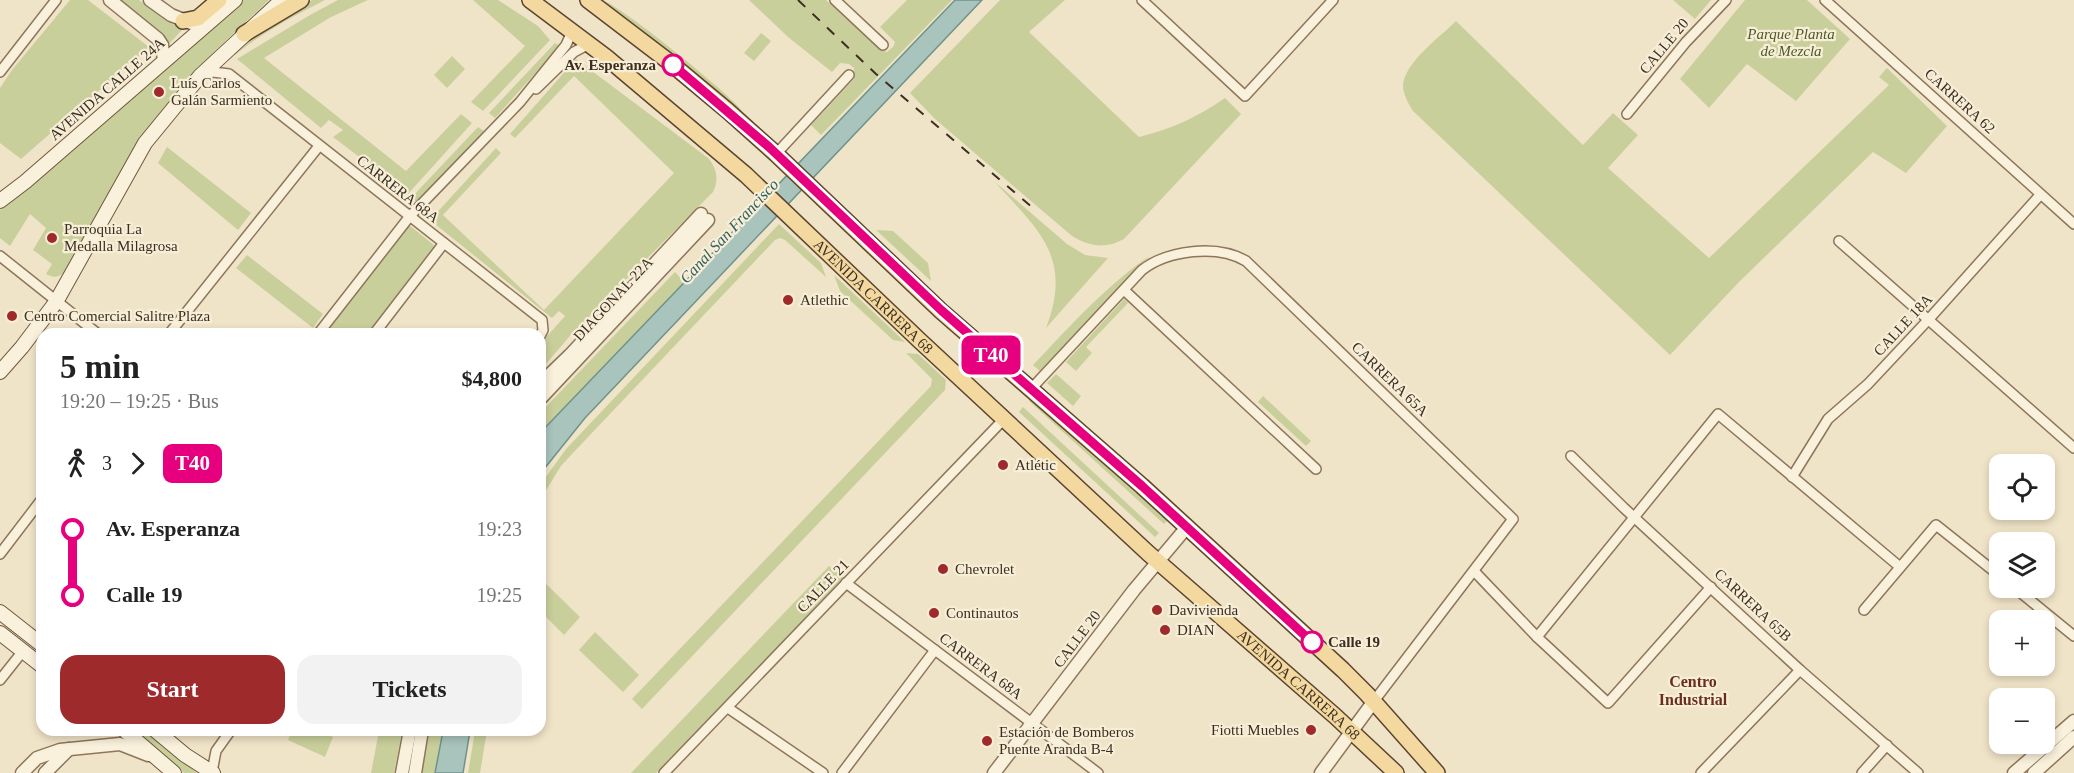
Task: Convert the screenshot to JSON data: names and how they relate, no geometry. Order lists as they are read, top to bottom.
{
  "streets": {
    "main road": ["AVENIDA CALLE 24A", "AVENIDA CARRERA 68"],
    "street": [
      "CALLE 20",
      "CARRERA 62",
      "CARRERA 68A",
      "DIAGONAL 22A",
      "CALLE 18A",
      "CARRERA 65A",
      "CALLE 21",
      "CARRERA 65B"
    ]
  },
  "crossings": [
    ["CALLE 20", "CARRERA 68A"],
    ["CALLE 20", "AVENIDA CARRERA 68"],
    ["CARRERA 62", "CALLE 18A"],
    ["CARRERA 68A", "CALLE 21"],
    ["AVENIDA CARRERA 68", "CALLE 21"]
  ],
  "districts": ["Centro Industrial"],
  "water": ["Canal San Francisco"],
  "parks": ["Parque Planta de Mezcla"],
  "places": [
    "Av. Esperanza",
    "Luís Carlos Galán Sarmiento",
    "Parroquia La Medalla Milagrosa",
    "Atlethic",
    "Centro Comercial Salitre Plaza",
    "Atlétic",
    "Chevrolet",
    "Davivienda",
    "Continautos",
    "DIAN",
    "Calle 19",
    "Fiotti Muebles",
    "Estación de Bomberos Puente Aranda B-4"
  ],
  "lines": ["bus line T40"],
  "page": {
    "on_map": "T40",
    "heading": ["5 min", "19:20 – 19:25 · Bus", "$4,800"],
    "legs": ["3", "T40"],
    "map_buttons": ["+", "−"],
    "list": [
      {
        "name": "Av. Esperanza",
        "value": "19:23"
      },
      {
        "name": "Calle 19",
        "value": "19:25"
      }
    ],
    "buttons": ["Start", "Tickets"]
  }
}
